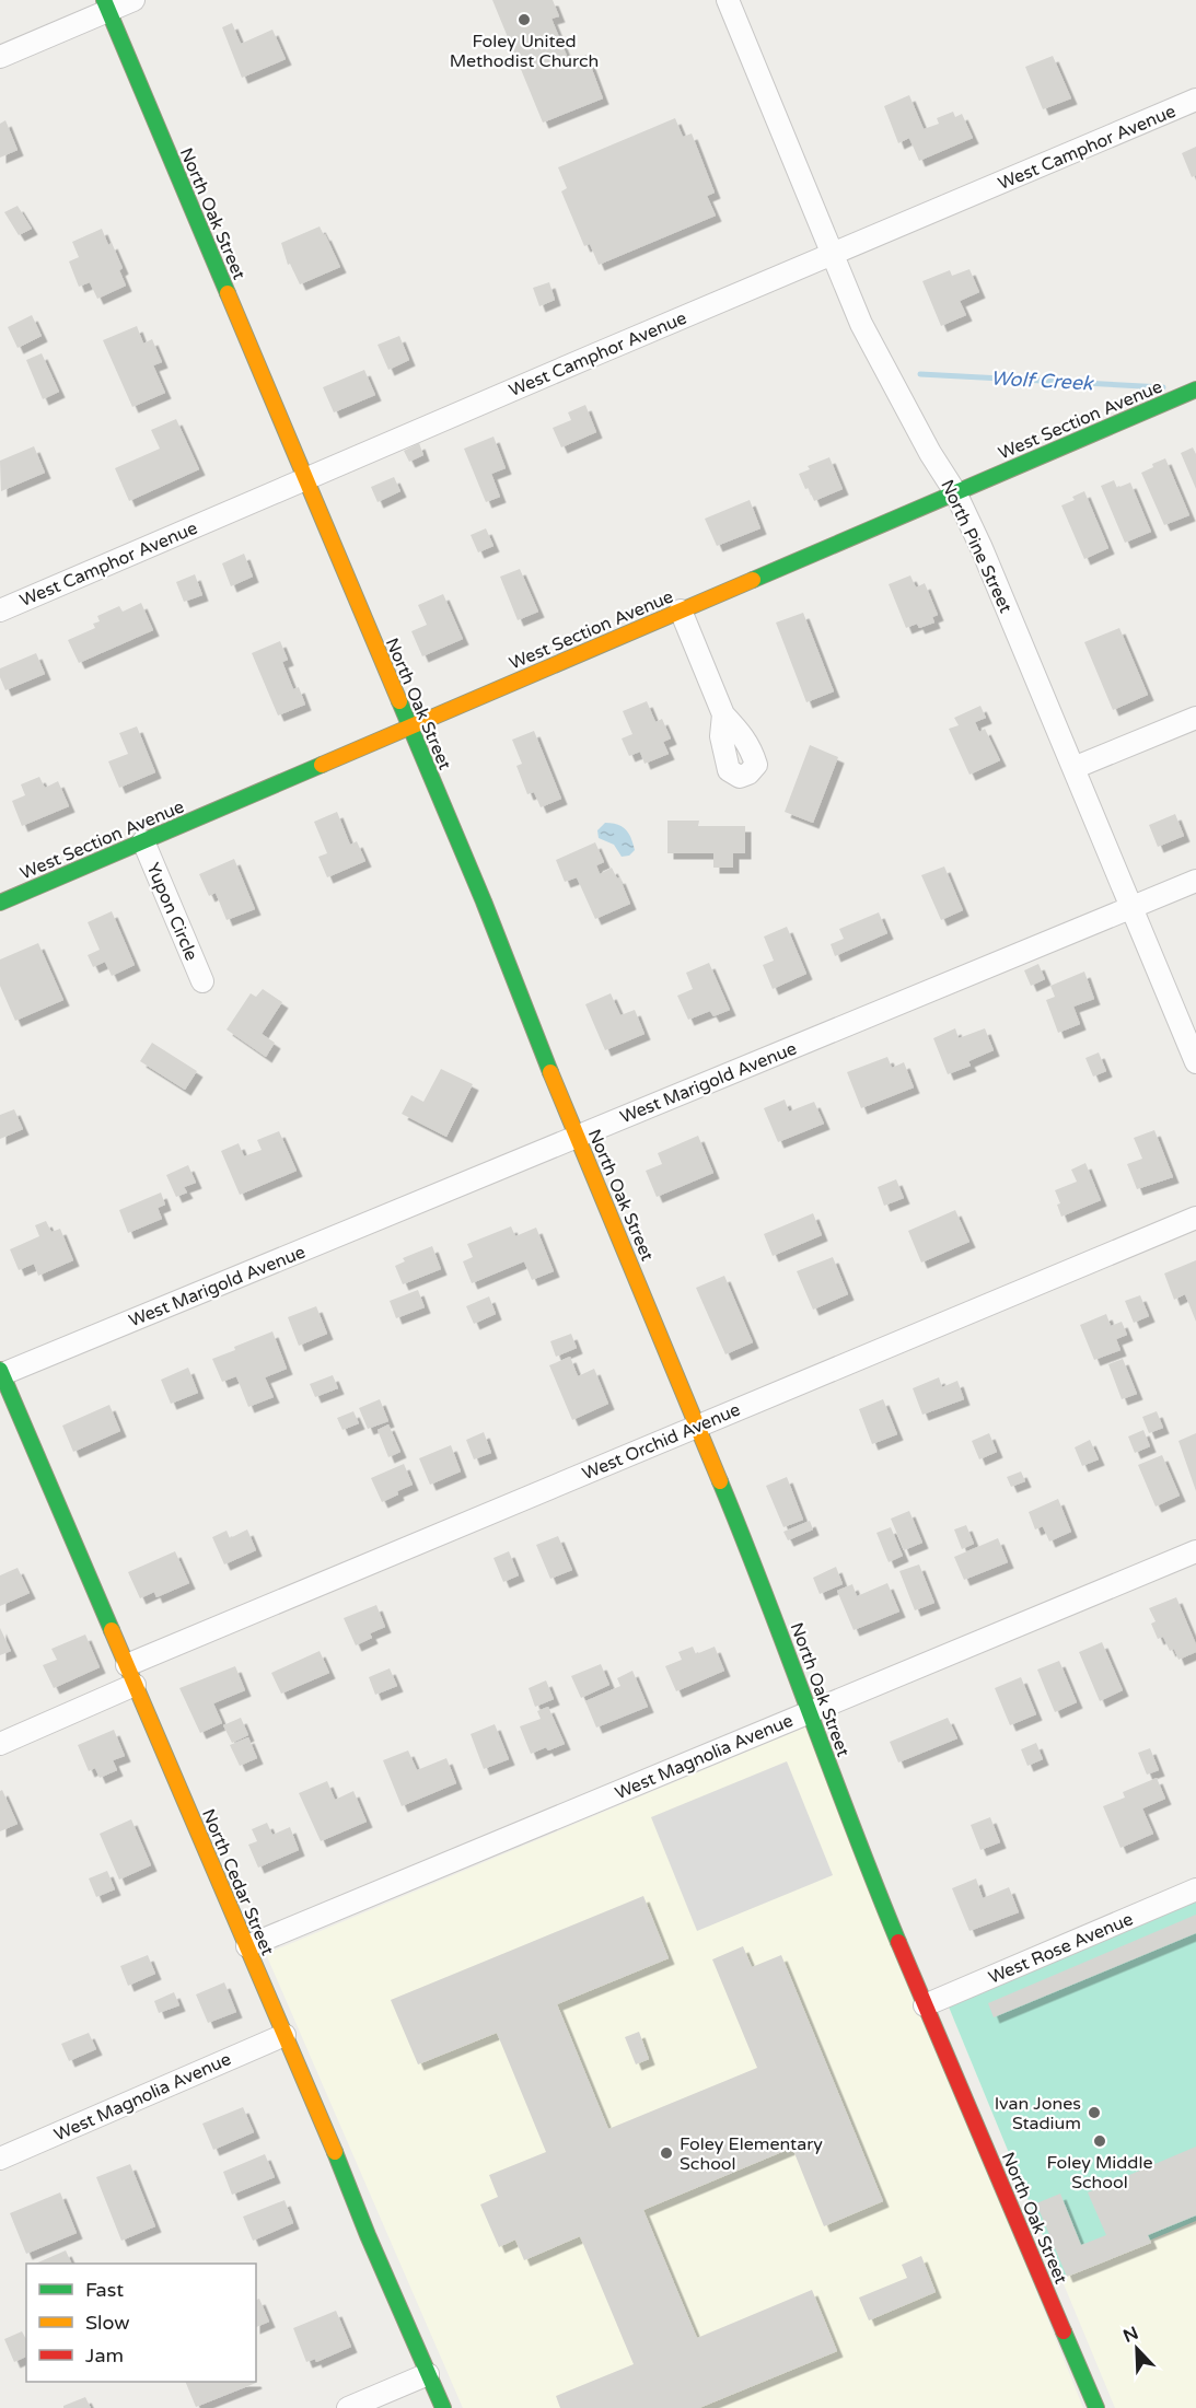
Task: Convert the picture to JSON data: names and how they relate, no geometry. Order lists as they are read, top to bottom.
{
  "streets": {
    "street": [
      "West Camphor Avenue",
      "North Oak Street",
      "West Section Avenue",
      "North Pine Street",
      "Yupon Circle",
      "West Marigold Avenue",
      "West Orchid Avenue",
      "West Magnolia Avenue",
      "North Cedar Street",
      "West Rose Avenue"
    ]
  },
  "crossings": [
    ["West Camphor Avenue", "North Oak Street"],
    ["West Camphor Avenue", "North Pine Street"],
    ["North Oak Street", "West Section Avenue"],
    ["North Oak Street", "West Marigold Avenue"],
    ["North Oak Street", "West Orchid Avenue"],
    ["North Oak Street", "West Magnolia Avenue"],
    ["North Oak Street", "West Rose Avenue"],
    ["West Section Avenue", "North Pine Street"],
    ["West Section Avenue", "Yupon Circle"],
    ["North Pine Street", "West Marigold Avenue"],
    ["West Marigold Avenue", "North Cedar Street"],
    ["West Orchid Avenue", "North Cedar Street"],
    ["West Magnolia Avenue", "North Cedar Street"]
  ],
  "water": ["Wolf Creek"],
  "places": [
    "Foley United Methodist Church",
    "Ivan Jones Stadium",
    "Foley Middle School",
    "Foley Elementary School"
  ],
  "legend": ["Fast", "Slow", "Jam"],
  "north": "top left"
}
